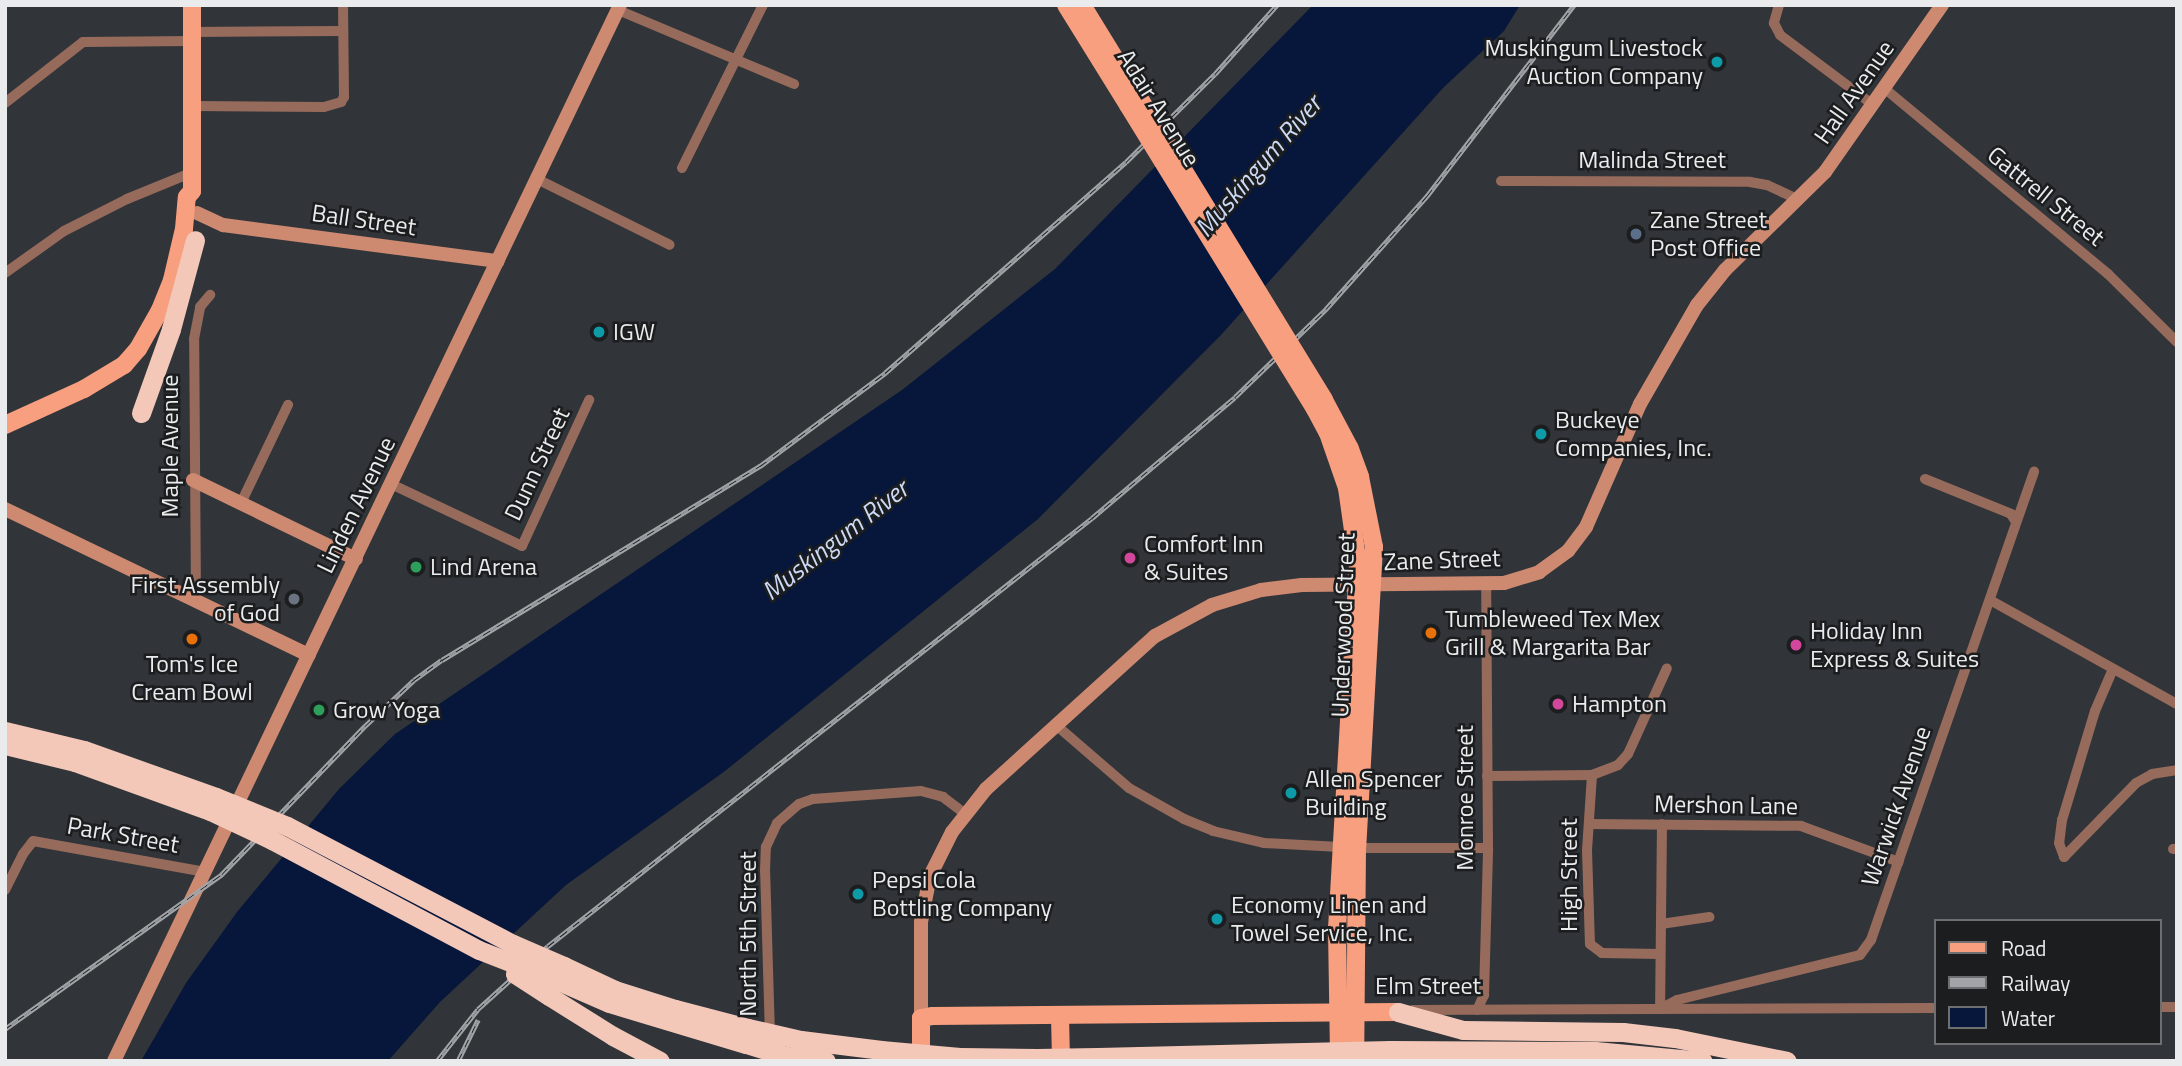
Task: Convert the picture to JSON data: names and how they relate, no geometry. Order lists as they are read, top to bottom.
{
  "streets": {
    "main road": [
      "Hall Avenue",
      "Adair Avenue",
      "Ball Street",
      "Linden Avenue",
      "Zane Street",
      "Underwood Street",
      "Elm Street"
    ],
    "street": [
      "Malinda Street",
      "Gattrell Street",
      "Maple Avenue",
      "Dunn Street",
      "Monroe Street",
      "Mershon Lane",
      "Warwick Avenue",
      "Park Street",
      "High Street",
      "North 5th Street"
    ]
  },
  "crossings": [
    ["Hall Avenue", "Malinda Street"],
    ["Hall Avenue", "Gattrell Street"],
    ["Hall Avenue", "Zane Street"],
    ["Adair Avenue", "Underwood Street"],
    ["Malinda Street", "Zane Street"],
    ["Ball Street", "Linden Avenue"],
    ["Dunn Street", "Linden Avenue"],
    ["Linden Avenue", "Park Street"],
    ["Zane Street", "Underwood Street"],
    ["Zane Street", "Monroe Street"],
    ["Zane Street", "North 5th Street"],
    ["Zane Street", "Elm Street"],
    ["Underwood Street", "Elm Street"],
    ["Monroe Street", "Elm Street"],
    ["Mershon Lane", "Warwick Avenue"],
    ["Mershon Lane", "High Street"],
    ["Warwick Avenue", "Elm Street"]
  ],
  "water": ["Muskingum River"],
  "places": [
    "Muskingum Livestock Auction Company",
    "Zane Street Post Office",
    "IGW",
    "Buckeye Companies, Inc.",
    "Comfort Inn & Suites",
    "Lind Arena",
    "First Assembly of God",
    "Tumbleweed Tex Mex Grill & Margarita Bar",
    "Tom's Ice Cream Bowl",
    "Holiday Inn Express & Suites",
    "Hampton",
    "Grow Yoga",
    "Allen Spencer Building",
    "Pepsi Cola Bottling Company",
    "Economy Linen and Towel Service, Inc."
  ],
  "legend": ["Road", "Railway", "Water"]
}
